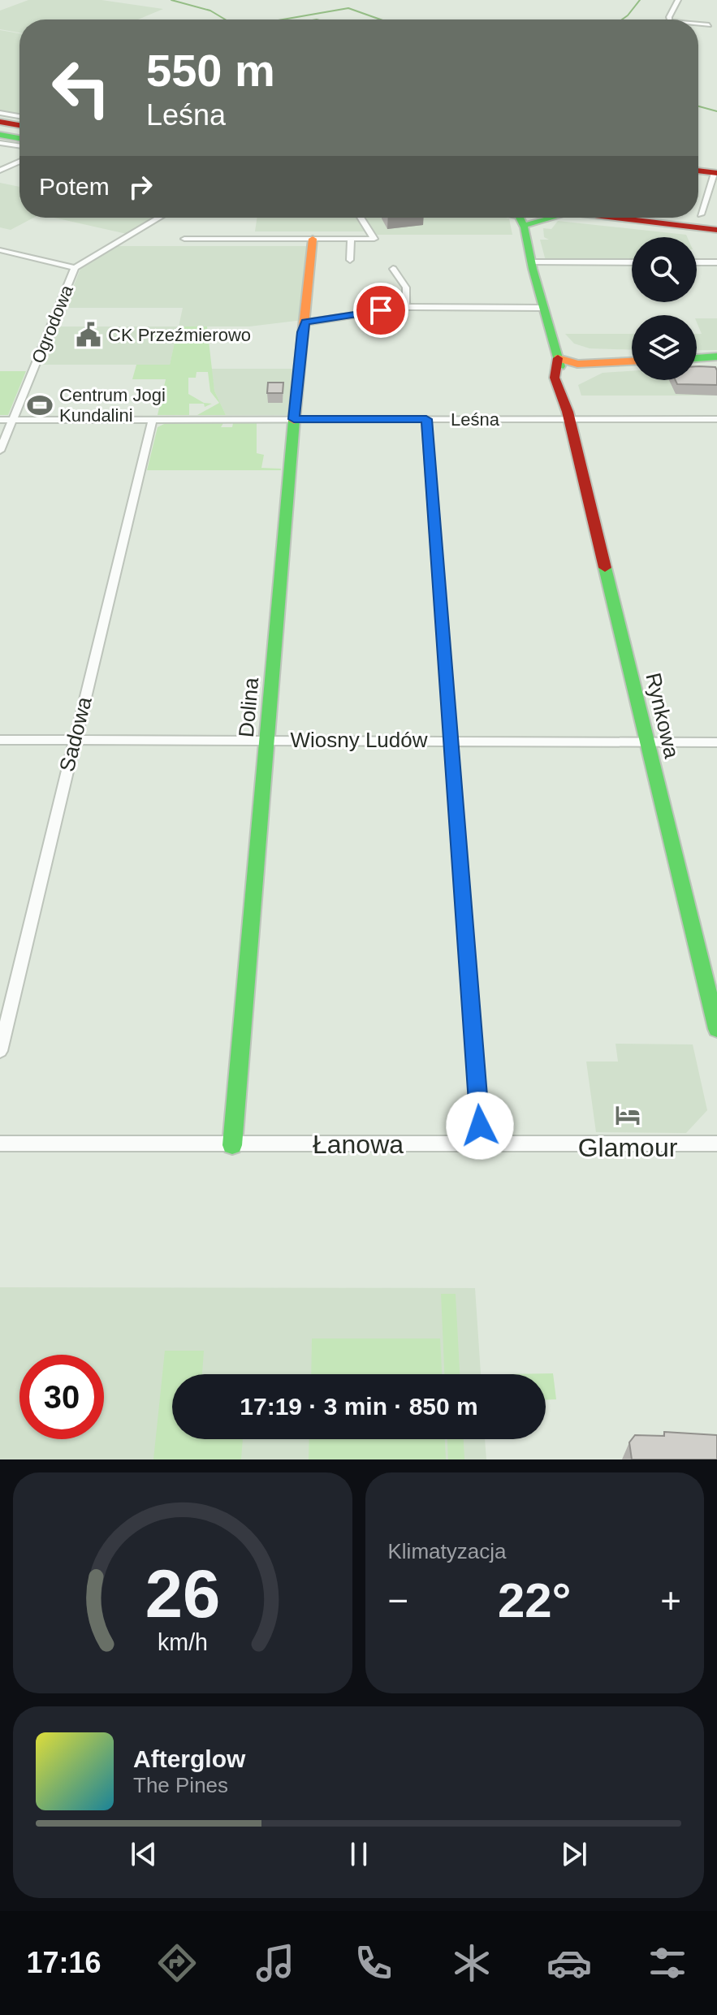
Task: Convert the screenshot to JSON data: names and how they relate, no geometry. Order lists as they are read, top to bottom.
{
  "streets": {
    "street": [
      "Ogrodowa",
      "Leśna",
      "Dolina",
      "Rynkowa",
      "Sadowa",
      "Wiosny Ludów",
      "Łanowa"
    ]
  },
  "crossings": [
    ["Ogrodowa", "Leśna"],
    ["Leśna", "Dolina"],
    ["Leśna", "Rynkowa"],
    ["Leśna", "Sadowa"],
    ["Dolina", "Wiosny Ludów"],
    ["Dolina", "Łanowa"],
    ["Rynkowa", "Wiosny Ludów"],
    ["Sadowa", "Wiosny Ludów"]
  ],
  "places": {
    "public building": ["CK Przeźmierowo"],
    "sports": ["Centrum Jogi Kundalini"],
    "hotel": ["Glamour"]
  },
  "page": {
    "turn": ["550 m", "Leśna"],
    "then": "Potem",
    "limit": "30",
    "trip": "17:19 · 3 min · 850 m",
    "tile": "Klimatyzacja",
    "heat": ["−", "22°", "+"],
    "song": ["Afterglow", "The Pines"],
    "tabs": "17:16",
    "gauge": ["26", "km/h"]
  }
}
